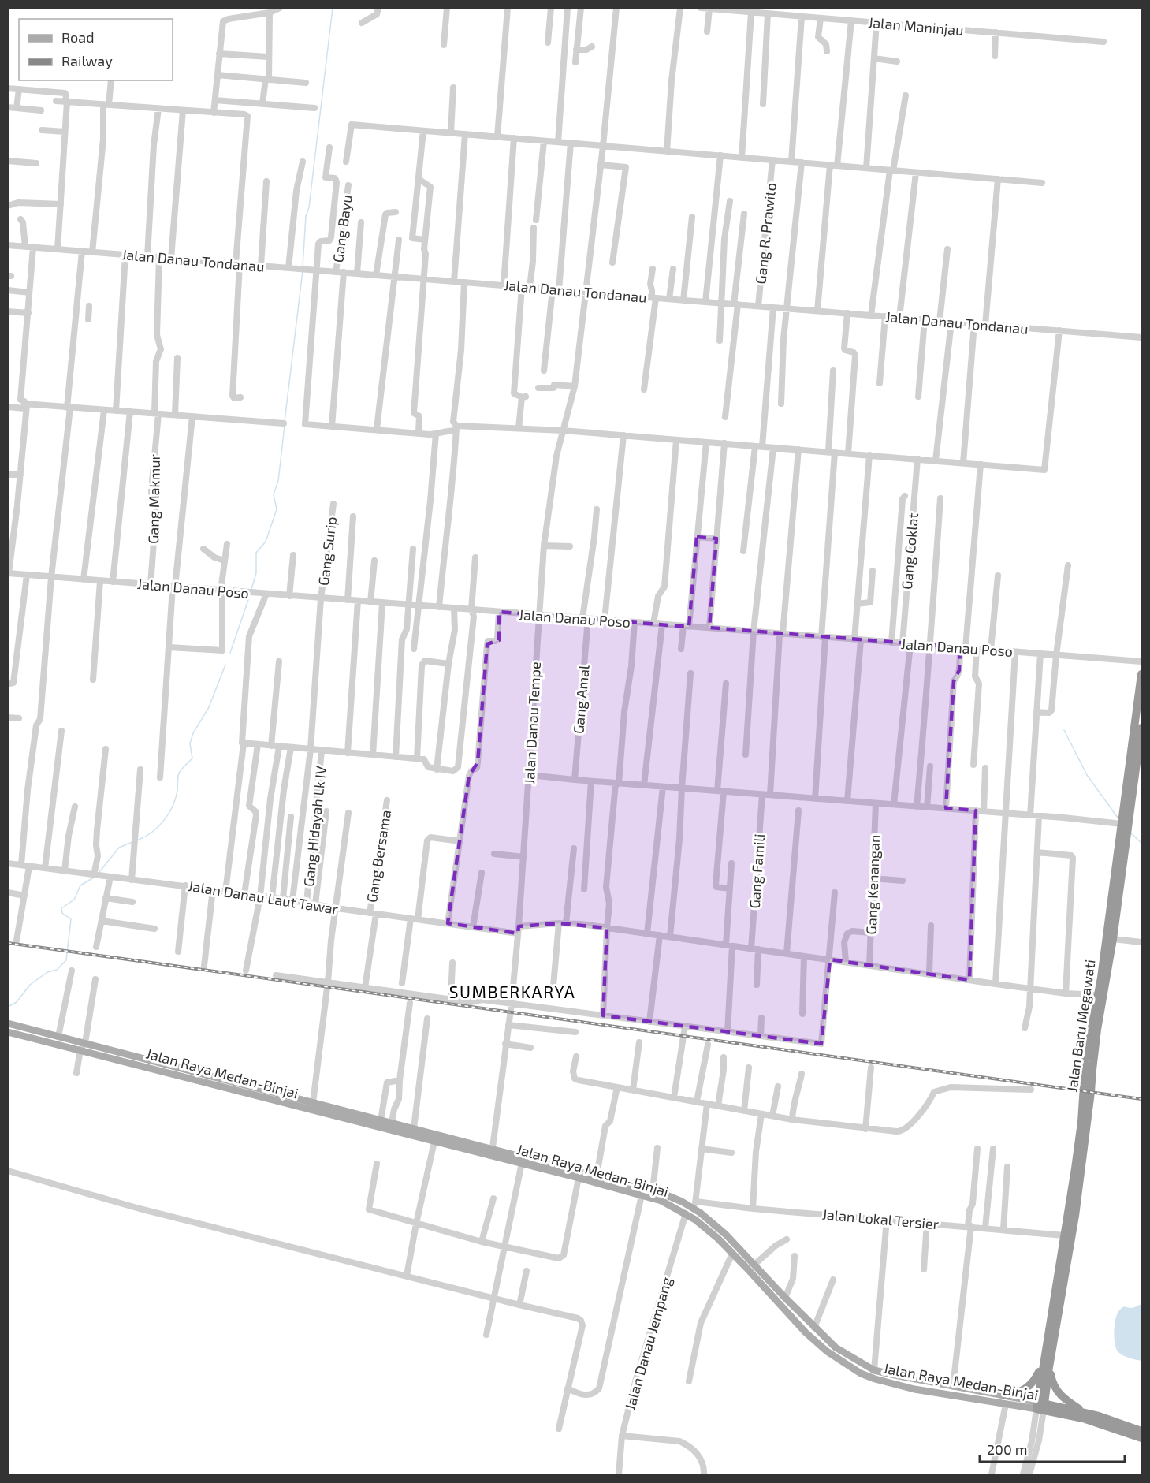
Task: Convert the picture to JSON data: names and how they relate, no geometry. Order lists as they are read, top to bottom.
{
  "streets": {
    "highway": ["Jalan Baru Megawati", "Jalan Raya Medan-Binjai"],
    "street": [
      "Jalan Maninjau",
      "Gang Bayu",
      "Gang R. Prawito",
      "Jalan Danau Tondanau",
      "Gang Makmur",
      "Gang Surip",
      "Gang Coklat",
      "Jalan Danau Poso",
      "Gang Amal",
      "Jalan Danau Tempe",
      "Gang Hidayah Lk IV",
      "Gang Bersama",
      "Gang Famili",
      "Gang Kenangan",
      "Jalan Danau Laut Tawar",
      "Jalan Lokal Tersier",
      "Jalan Danau Jempang"
    ]
  },
  "crossings": [
    ["Gang Bayu", "Jalan Danau Tondanau"],
    ["Gang R. Prawito", "Jalan Danau Tondanau"],
    ["Jalan Danau Tondanau", "Gang Makmur"],
    ["Jalan Danau Tondanau", "Jalan Danau Tempe"],
    ["Gang Makmur", "Jalan Danau Poso"],
    ["Gang Surip", "Jalan Danau Poso"],
    ["Gang Surip", "Jalan Danau Laut Tawar"],
    ["Gang Coklat", "Jalan Danau Poso"],
    ["Jalan Danau Poso", "Gang Amal"],
    ["Jalan Danau Poso", "Jalan Danau Tempe"],
    ["Jalan Danau Tempe", "Jalan Danau Laut Tawar"],
    ["Jalan Danau Tempe", "Jalan Raya Medan-Binjai"],
    ["Gang Hidayah Lk IV", "Jalan Danau Laut Tawar"],
    ["Gang Bersama", "Jalan Danau Laut Tawar"],
    ["Jalan Baru Megawati", "Jalan Raya Medan-Binjai"],
    ["Jalan Baru Megawati", "Jalan Lokal Tersier"],
    ["Jalan Raya Medan-Binjai", "Jalan Lokal Tersier"],
    ["Jalan Raya Medan-Binjai", "Jalan Danau Jempang"]
  ],
  "districts": ["SUMBERKARYA"],
  "legend": ["Road", "Railway"],
  "scale_bar": "200 m"
}
